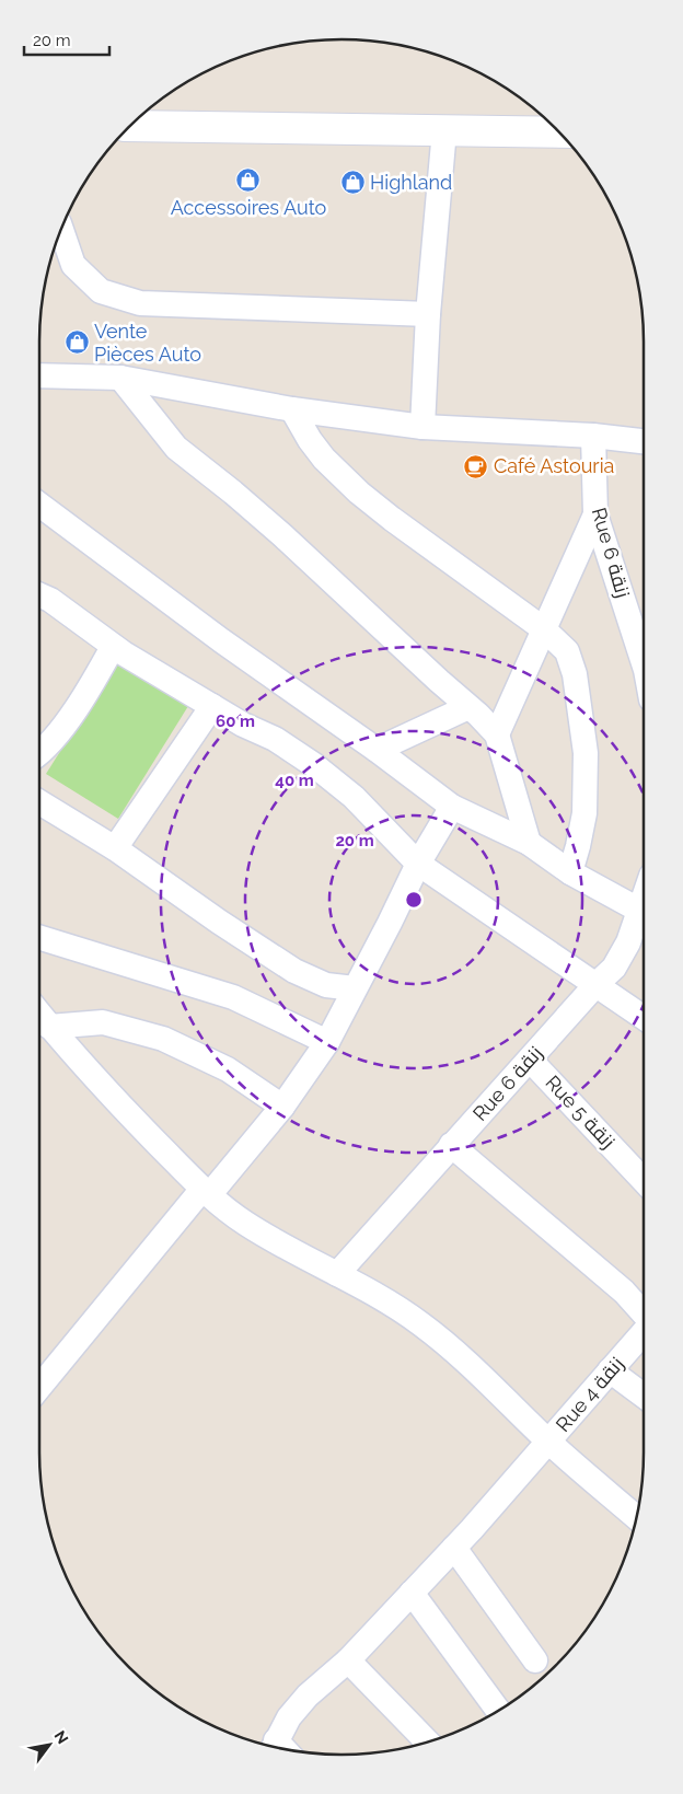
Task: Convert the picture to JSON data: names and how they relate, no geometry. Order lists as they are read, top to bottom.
{
  "streets": {
    "street": ["Rue 6 زنقة", "Rue 5 زنقة", "Rue 4 زنقة"]
  },
  "crossings": [
    ["Rue 6 زنقة", "Rue 5 زنقة"]
  ],
  "places": {
    "shop": ["Accessoires Auto", "Highland", "Vente Pièces Auto"],
    "cafe": ["Café Astouria"]
  },
  "scale_bar": "20 m",
  "north": "top right",
  "rings": ["60 m", "40 m", "20 m"]
}
